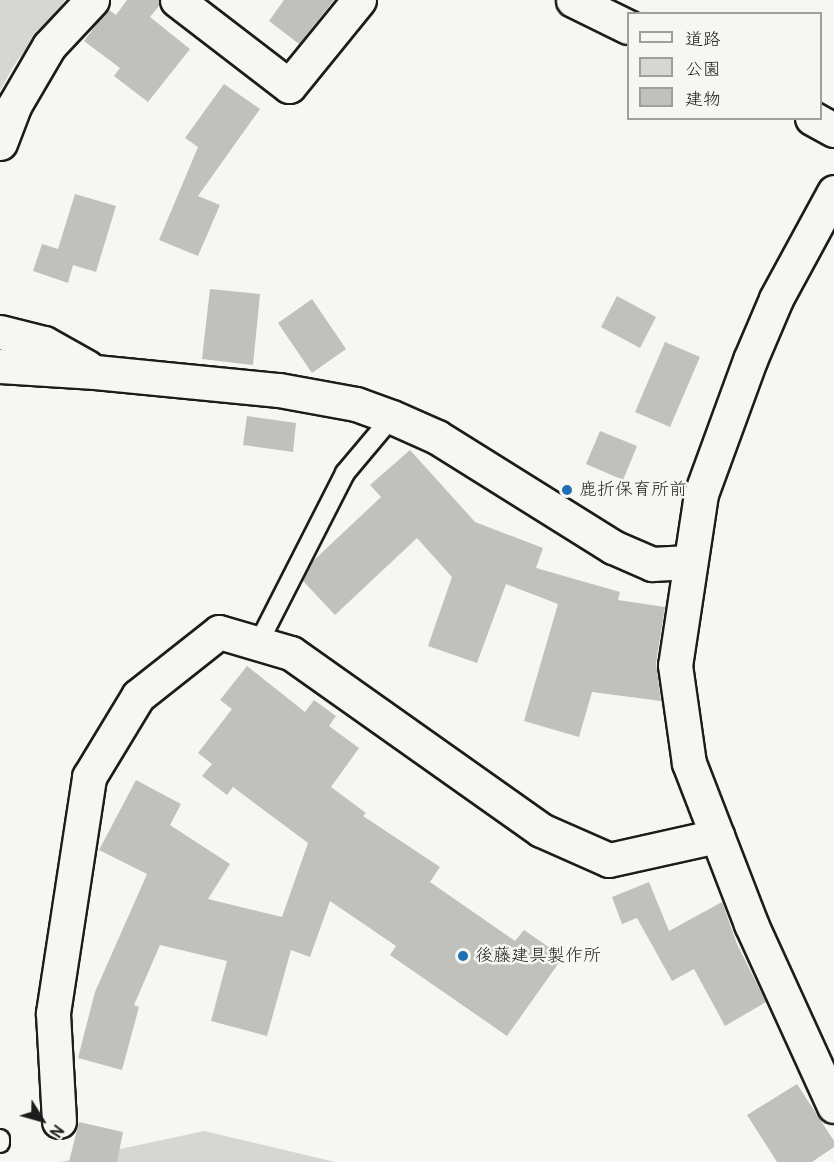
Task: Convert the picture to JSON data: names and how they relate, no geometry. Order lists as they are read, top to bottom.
{
  "places": ["鹿折保育所前", "後藤建具製作所"],
  "legend": ["道路", "公園", "建物"],
  "north": "bottom right"
}
